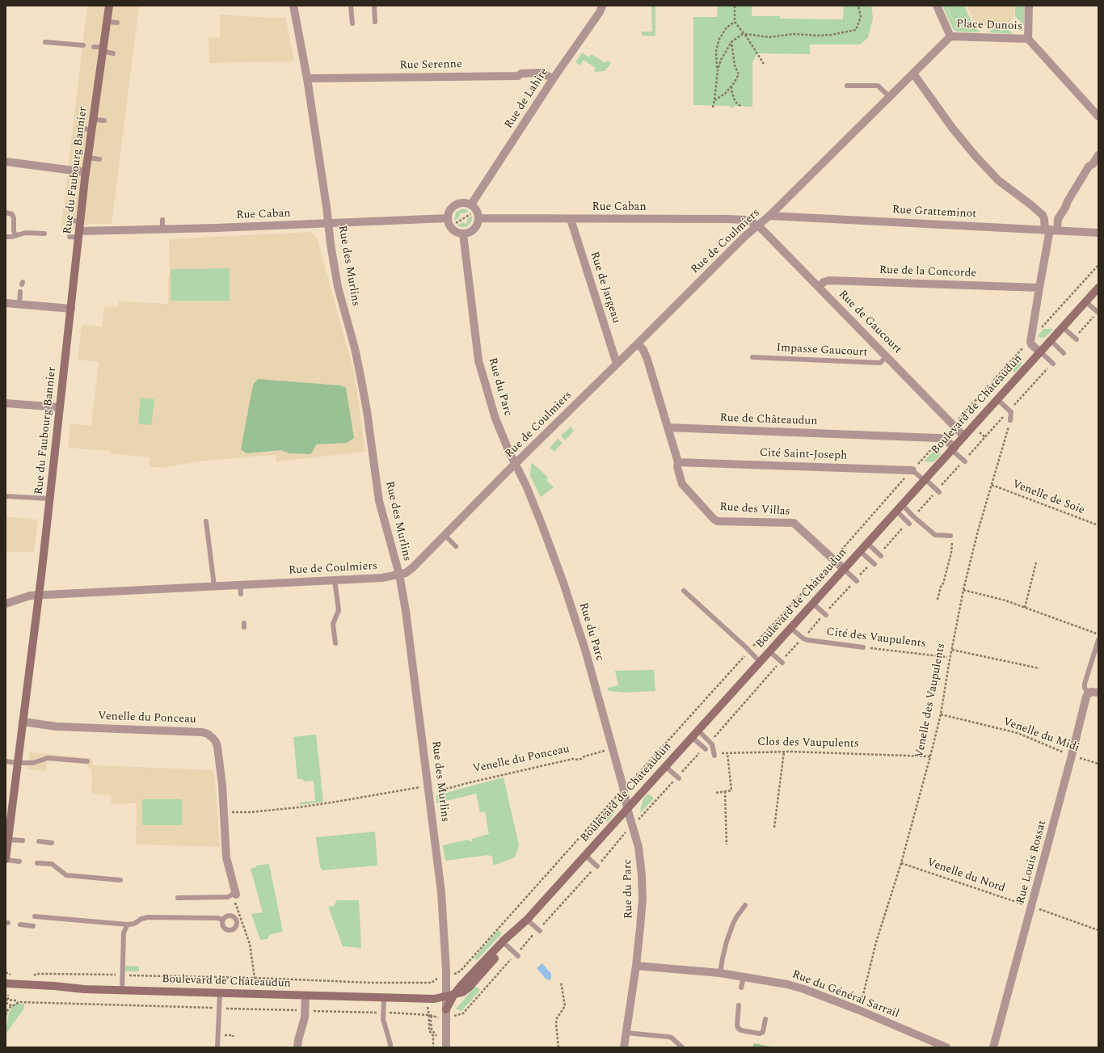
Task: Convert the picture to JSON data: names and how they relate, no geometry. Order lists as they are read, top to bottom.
{
  "streets": {
    "main road": ["Rue du Faubourg Bannier", "Boulevard de Châteaudun"],
    "street": [
      "Place Dunois",
      "Rue Serenne",
      "Rue de Lahire",
      "Rue Caban",
      "Rue Gratteminot",
      "Rue de Coulmiers",
      "Rue des Murlins",
      "Rue de la Concorde",
      "Rue de Jargeau",
      "Rue de Gaucourt",
      "Rue du Parc",
      "Rue de Châteaudun",
      "Cité Saint-Joseph",
      "Rue des Villas",
      "Venelle du Ponceau",
      "Rue Louis Rossat",
      "Rue du Général Sarrail"
    ],
    "lane": ["Impasse Gaucourt", "Cité des Vaupulents"],
    "path": [
      "Venelle de Soie",
      "Venelle des Vaupulents",
      "Venelle du Midi",
      "Clos des Vaupulents",
      "Venelle du Nord"
    ]
  },
  "crossings": [
    ["Place Dunois", "Rue de Coulmiers"],
    ["Rue Serenne", "Rue de Lahire"],
    ["Rue Serenne", "Rue des Murlins"],
    ["Rue du Faubourg Bannier", "Rue Caban"],
    ["Rue du Faubourg Bannier", "Rue de Coulmiers"],
    ["Rue du Faubourg Bannier", "Venelle du Ponceau"],
    ["Rue Caban", "Rue de Coulmiers"],
    ["Rue Caban", "Rue des Murlins"],
    ["Rue Caban", "Rue de Jargeau"],
    ["Rue Caban", "Rue de Gaucourt"],
    ["Rue Gratteminot", "Rue de Coulmiers"],
    ["Rue de Coulmiers", "Rue des Murlins"],
    ["Rue de Coulmiers", "Rue de Jargeau"],
    ["Rue de Coulmiers", "Rue de Gaucourt"],
    ["Rue de Coulmiers", "Rue du Parc"],
    ["Rue des Murlins", "Boulevard de Châteaudun"],
    ["Rue de la Concorde", "Rue de Gaucourt"],
    ["Rue de Gaucourt", "Impasse Gaucourt"],
    ["Rue de Gaucourt", "Boulevard de Châteaudun"],
    ["Rue du Parc", "Boulevard de Châteaudun"],
    ["Rue du Parc", "Venelle du Ponceau"],
    ["Rue du Parc", "Rue du Général Sarrail"],
    ["Boulevard de Châteaudun", "Rue de Châteaudun"],
    ["Boulevard de Châteaudun", "Rue des Villas"],
    ["Rue de Châteaudun", "Rue des Villas"],
    ["Cité Saint-Joseph", "Rue des Villas"],
    ["Venelle de Soie", "Venelle des Vaupulents"],
    ["Venelle des Vaupulents", "Venelle du Midi"],
    ["Venelle des Vaupulents", "Clos des Vaupulents"],
    ["Venelle des Vaupulents", "Venelle du Nord"],
    ["Venelle des Vaupulents", "Rue du Général Sarrail"],
    ["Venelle du Midi", "Rue Louis Rossat"],
    ["Rue Louis Rossat", "Venelle du Nord"]
  ]
}
